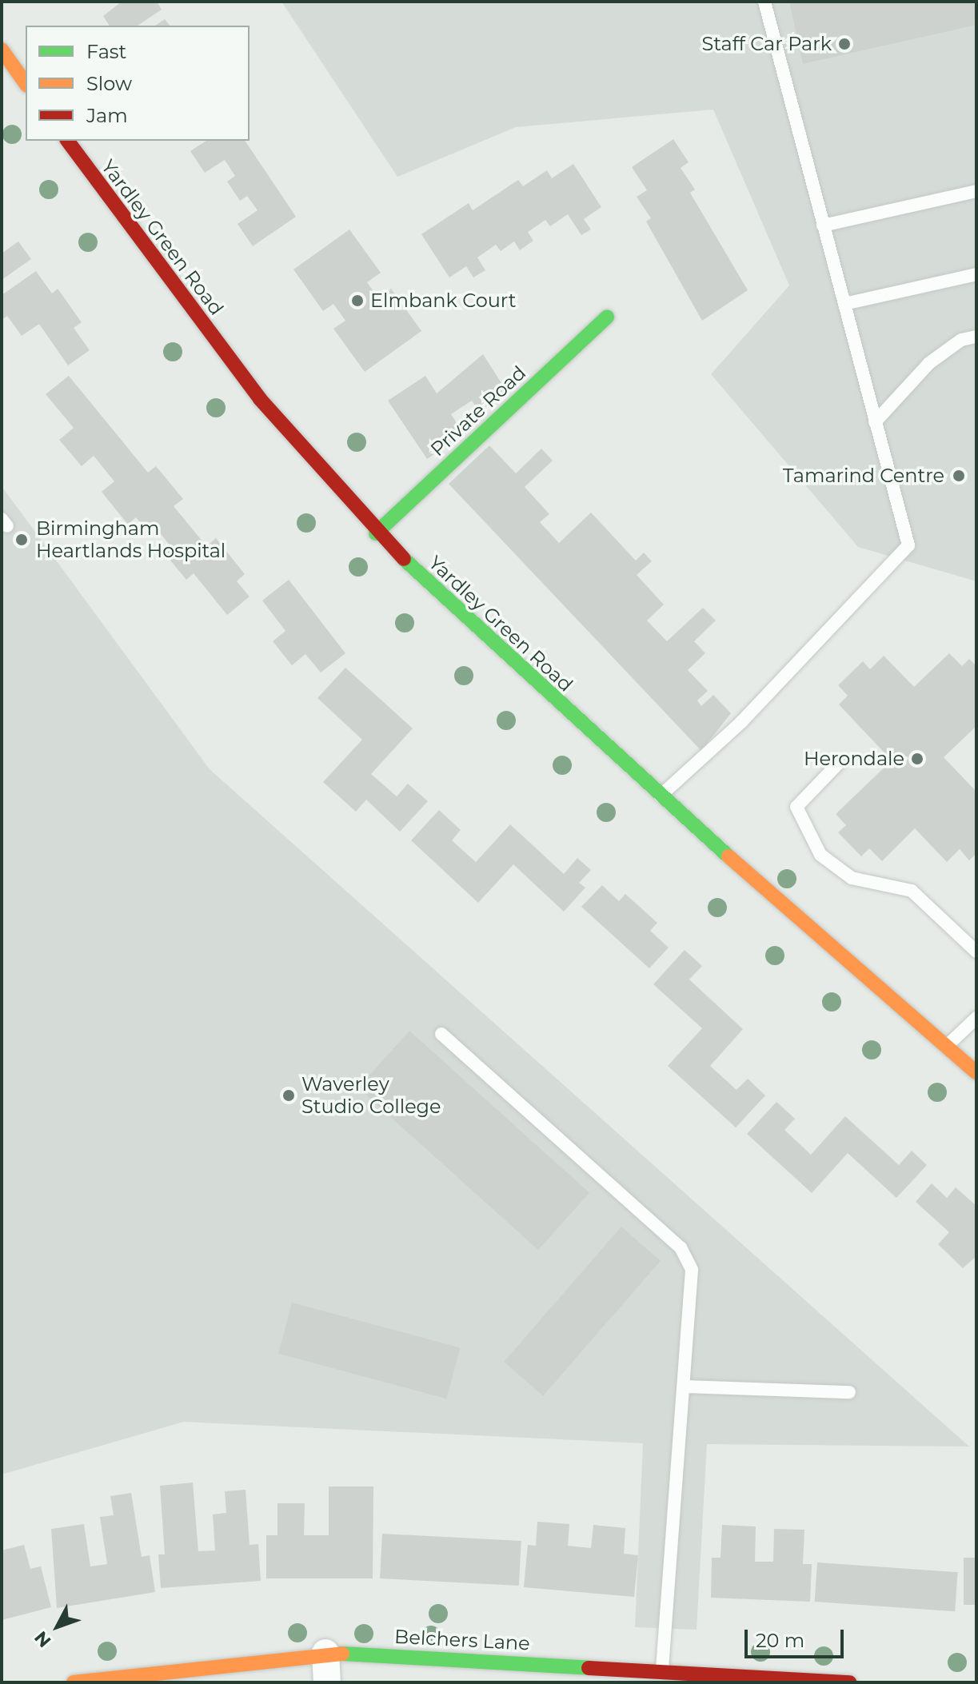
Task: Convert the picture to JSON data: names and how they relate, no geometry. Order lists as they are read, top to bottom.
{
  "streets": {
    "street": ["Yardley Green Road", "Private Road", "Belchers Lane"]
  },
  "crossings": [
    ["Yardley Green Road", "Private Road"]
  ],
  "places": [
    "Staff Car Park",
    "Elmbank Court",
    "Tamarind Centre",
    "Birmingham Heartlands Hospital",
    "Herondale",
    "Waverley Studio College"
  ],
  "legend": ["Fast", "Slow", "Jam"],
  "scale_bar": "20 m",
  "north": "bottom left"
}
